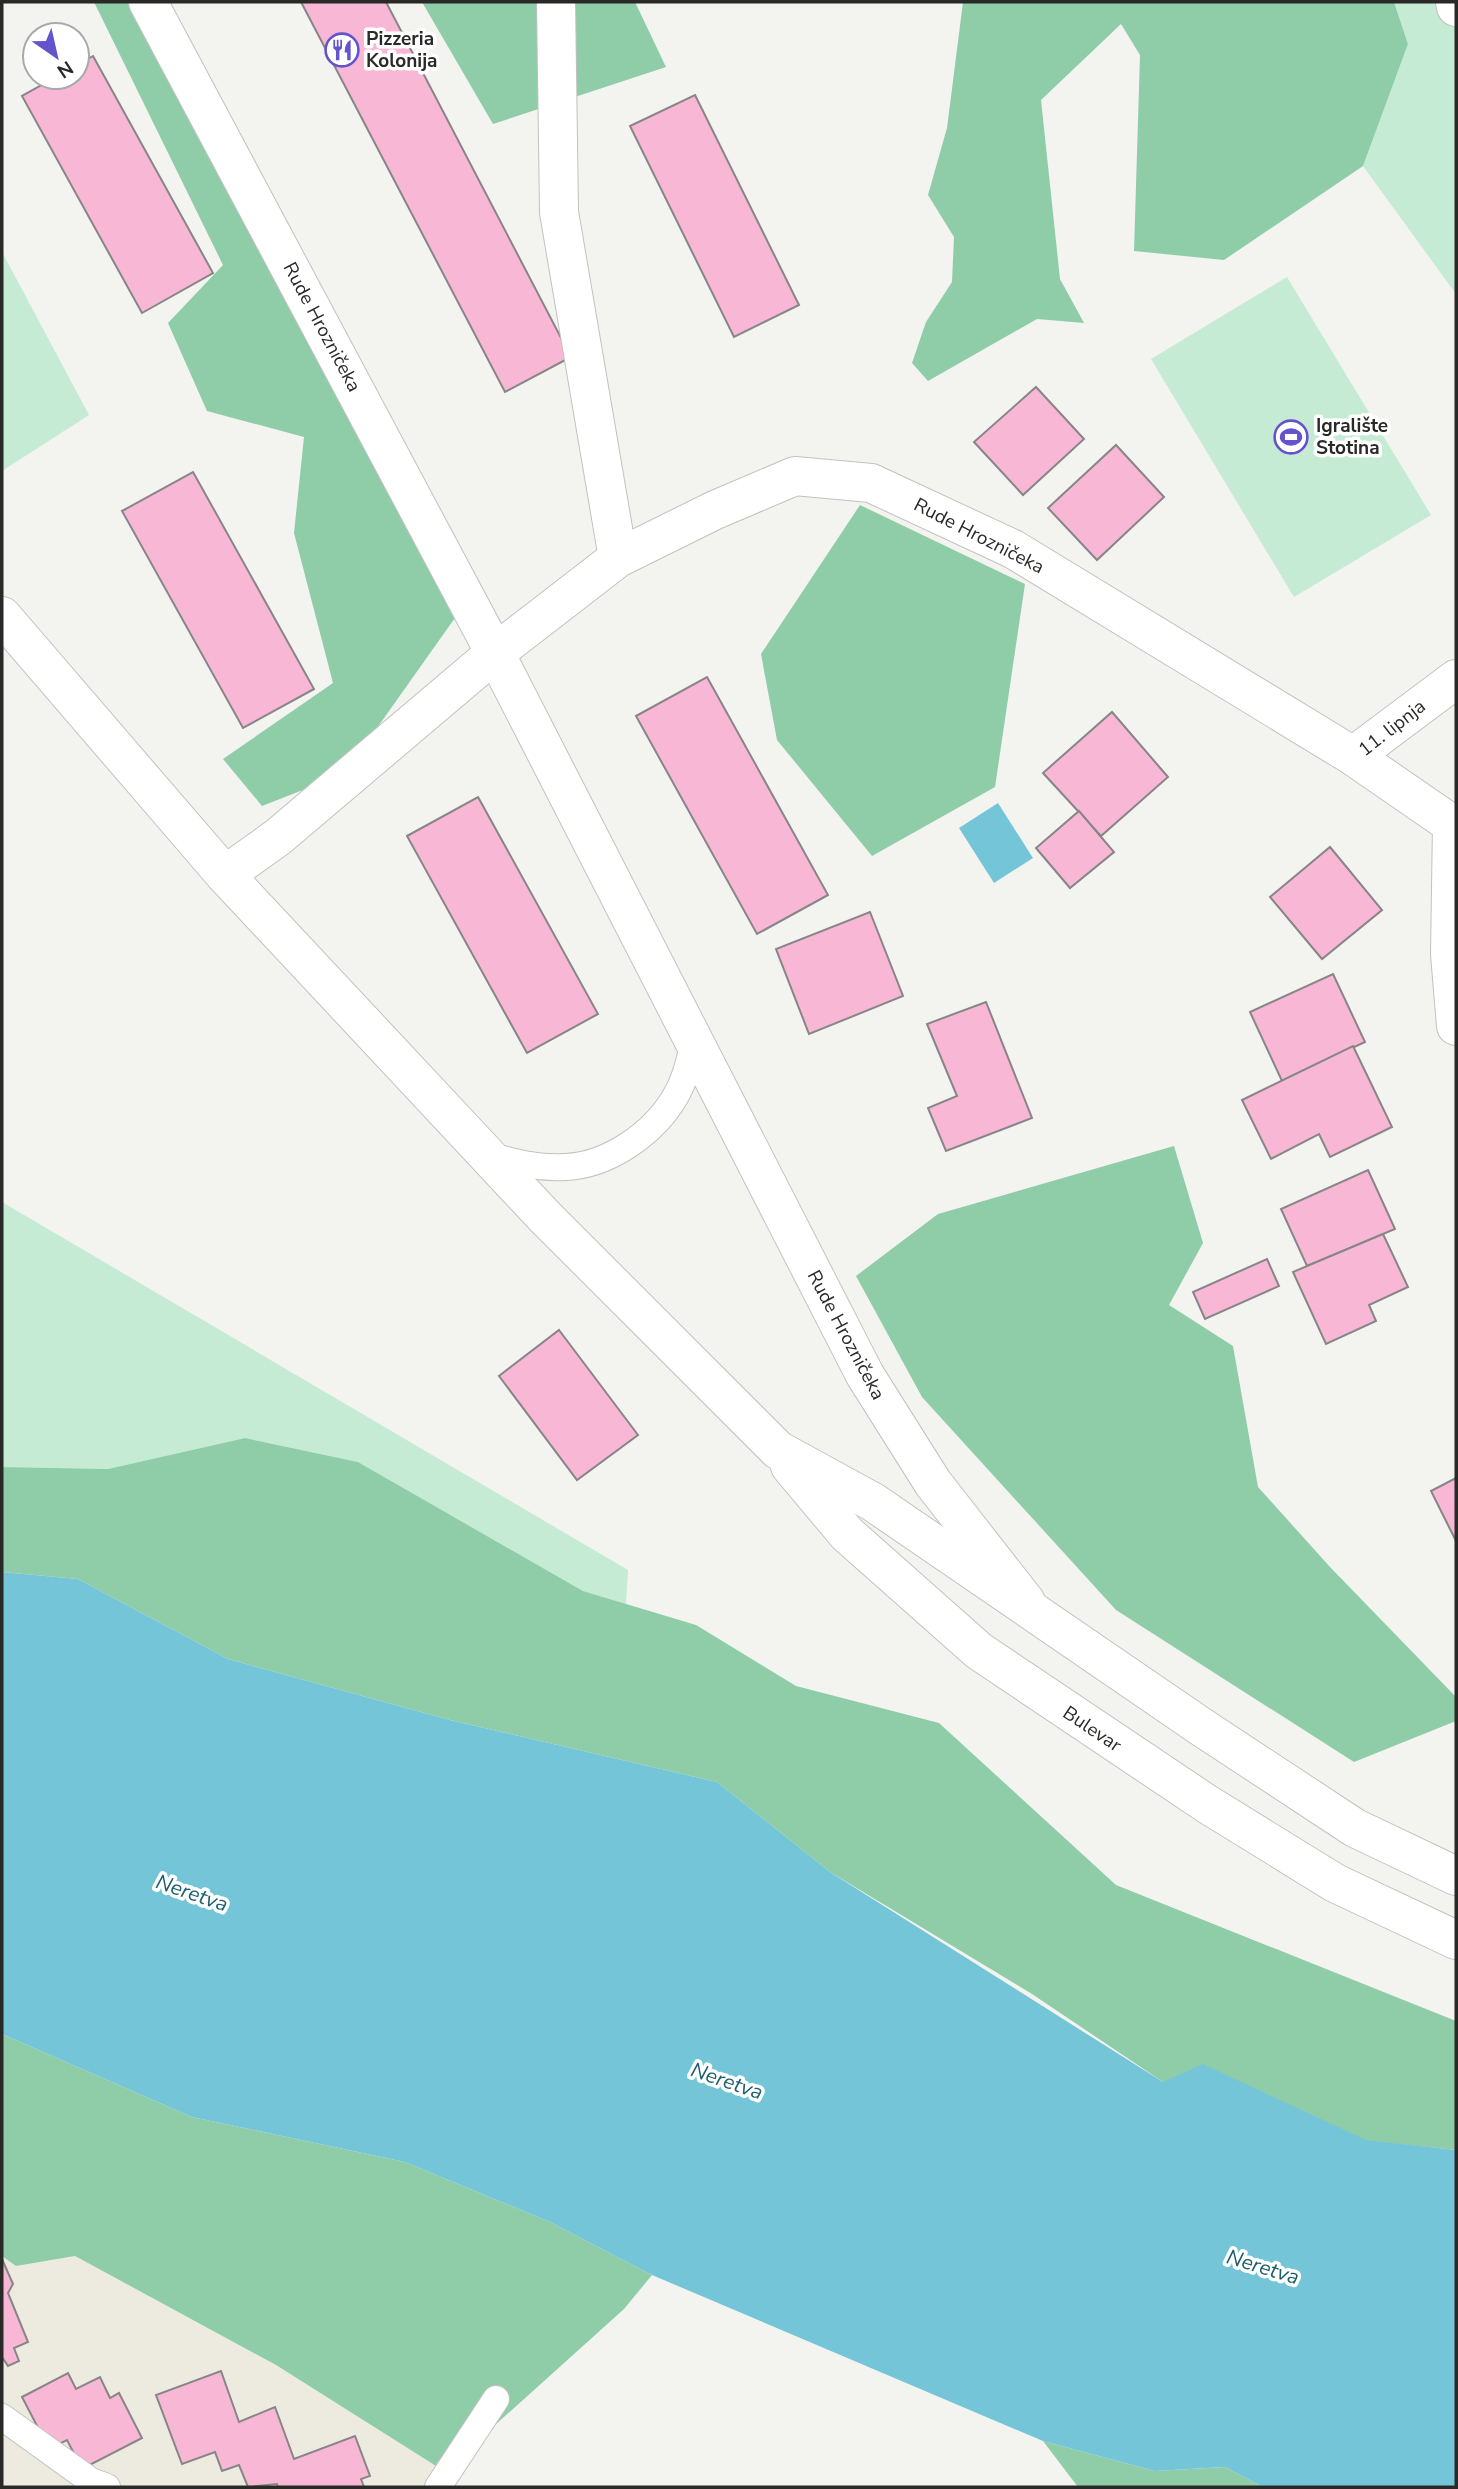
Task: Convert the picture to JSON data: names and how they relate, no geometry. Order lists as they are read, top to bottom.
{
  "streets": {
    "street": ["Rude Hrozničeka", "11. lipnja", "Bulevar"]
  },
  "crossings": [
    ["Rude Hrozničeka", "11. lipnja"]
  ],
  "water": ["Neretva"],
  "places": {
    "restaurant": ["Pizzeria Kolonija"],
    "sports": ["Igralište Stotina"]
  },
  "north": "bottom right"
}
